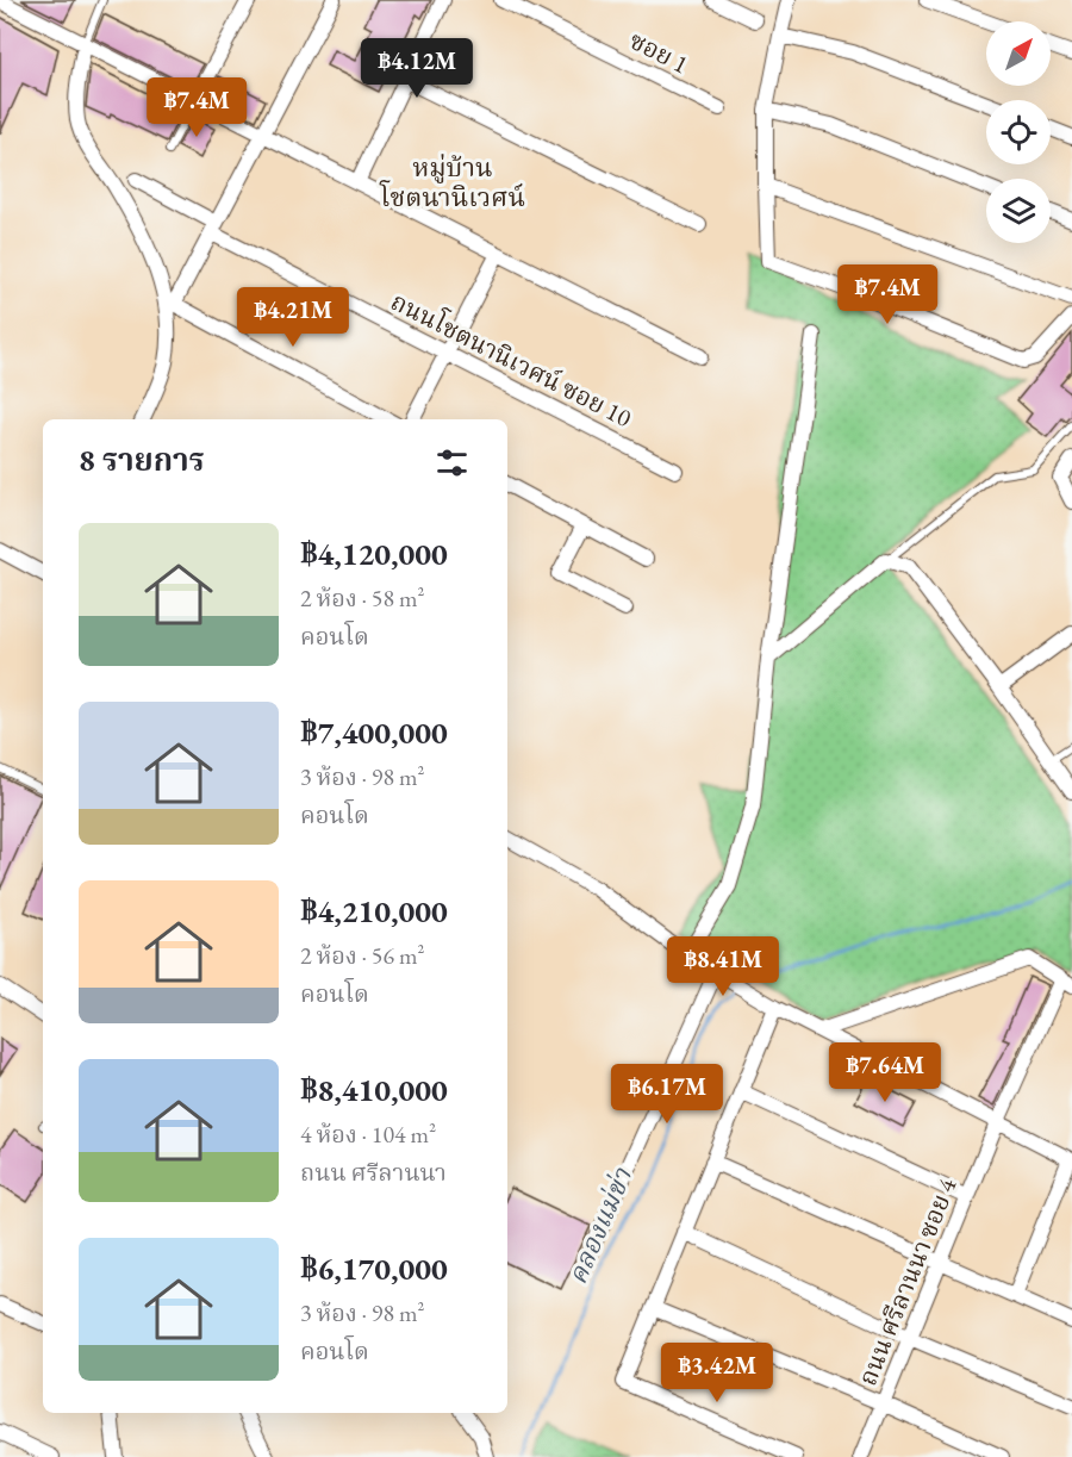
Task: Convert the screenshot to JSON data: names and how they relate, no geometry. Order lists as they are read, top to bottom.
{
  "streets": {
    "street": ["ซอย 1", "ถนนโชตนานิเวศน์ ซอย 10", "ถนน ศรีลานนา ซอย 4"]
  },
  "districts": ["หมู่บ้าน โชตนานิเวศน์"],
  "water": ["คลองแม่ข่า"],
  "north": "top right",
  "page": {
    "price": [
      "฿4.12M",
      "฿7.4M",
      "฿7.4M",
      "฿4.21M",
      "฿8.41M",
      "฿7.64M",
      "฿6.17M",
      "฿3.42M"
    ],
    "heading": "8 รายการ",
    "list": [
      {
        "name": "฿4,120,000",
        "note": "2 ห้อง · 58 m² · คอนโด"
      },
      {
        "name": "฿7,400,000",
        "note": "3 ห้อง · 98 m² · คอนโด"
      },
      {
        "name": "฿4,210,000",
        "note": "2 ห้อง · 56 m² · คอนโด"
      },
      {
        "name": "฿8,410,000",
        "note": "4 ห้อง · 104 m² · ถนน ศรีลานนา"
      },
      {
        "name": "฿6,170,000",
        "note": "3 ห้อง · 98 m² · คอนโด"
      }
    ]
  }
}
